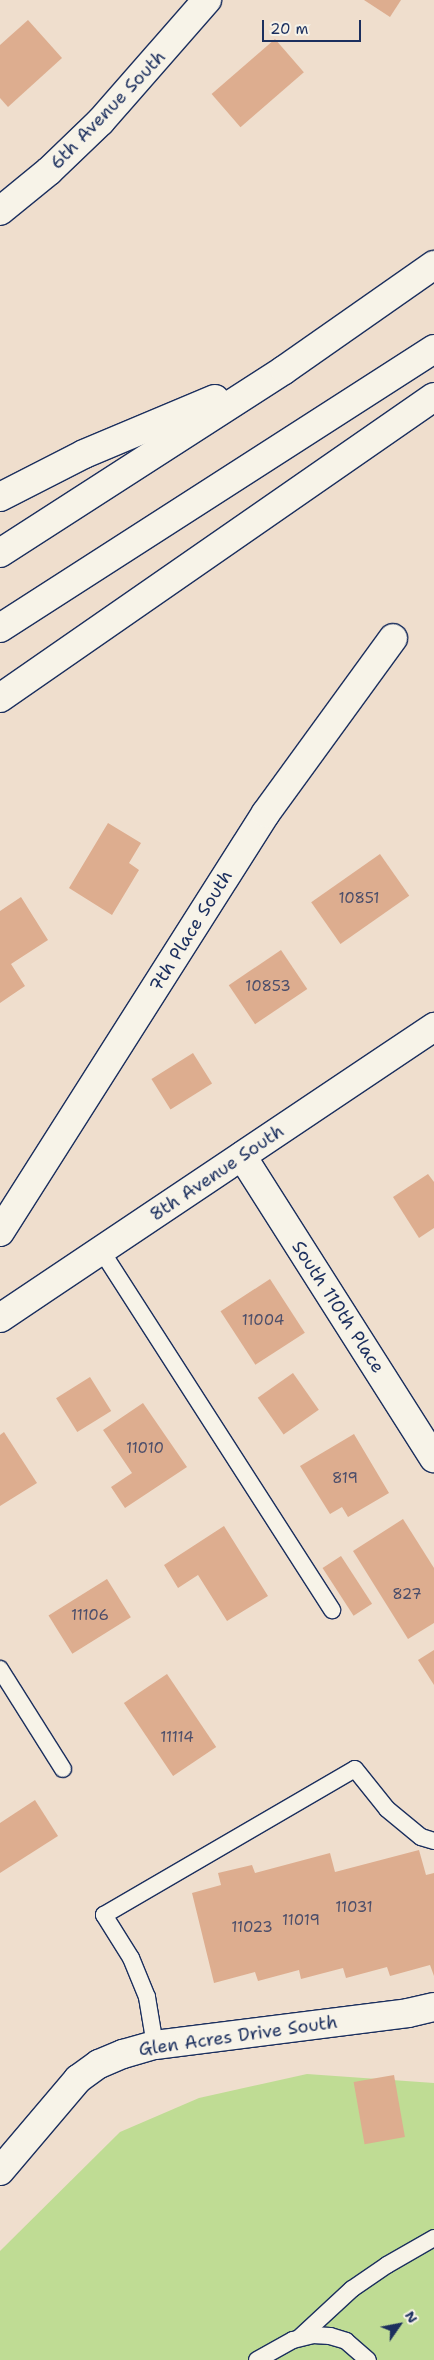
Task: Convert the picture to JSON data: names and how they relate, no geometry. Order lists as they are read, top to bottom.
{
  "streets": {
    "main road": [
      "6th Avenue South",
      "7th Place South",
      "8th Avenue South",
      "South 110th Place",
      "Glen Acres Drive South"
    ]
  },
  "crossings": [
    ["8th Avenue South", "South 110th Place"]
  ],
  "house_numbers": [
    "10851",
    "10853",
    "11004",
    "11010",
    "819",
    "827",
    "11106",
    "11114",
    "11031",
    "11019",
    "11023"
  ],
  "scale_bar": "20 m",
  "north": "top right"
}
